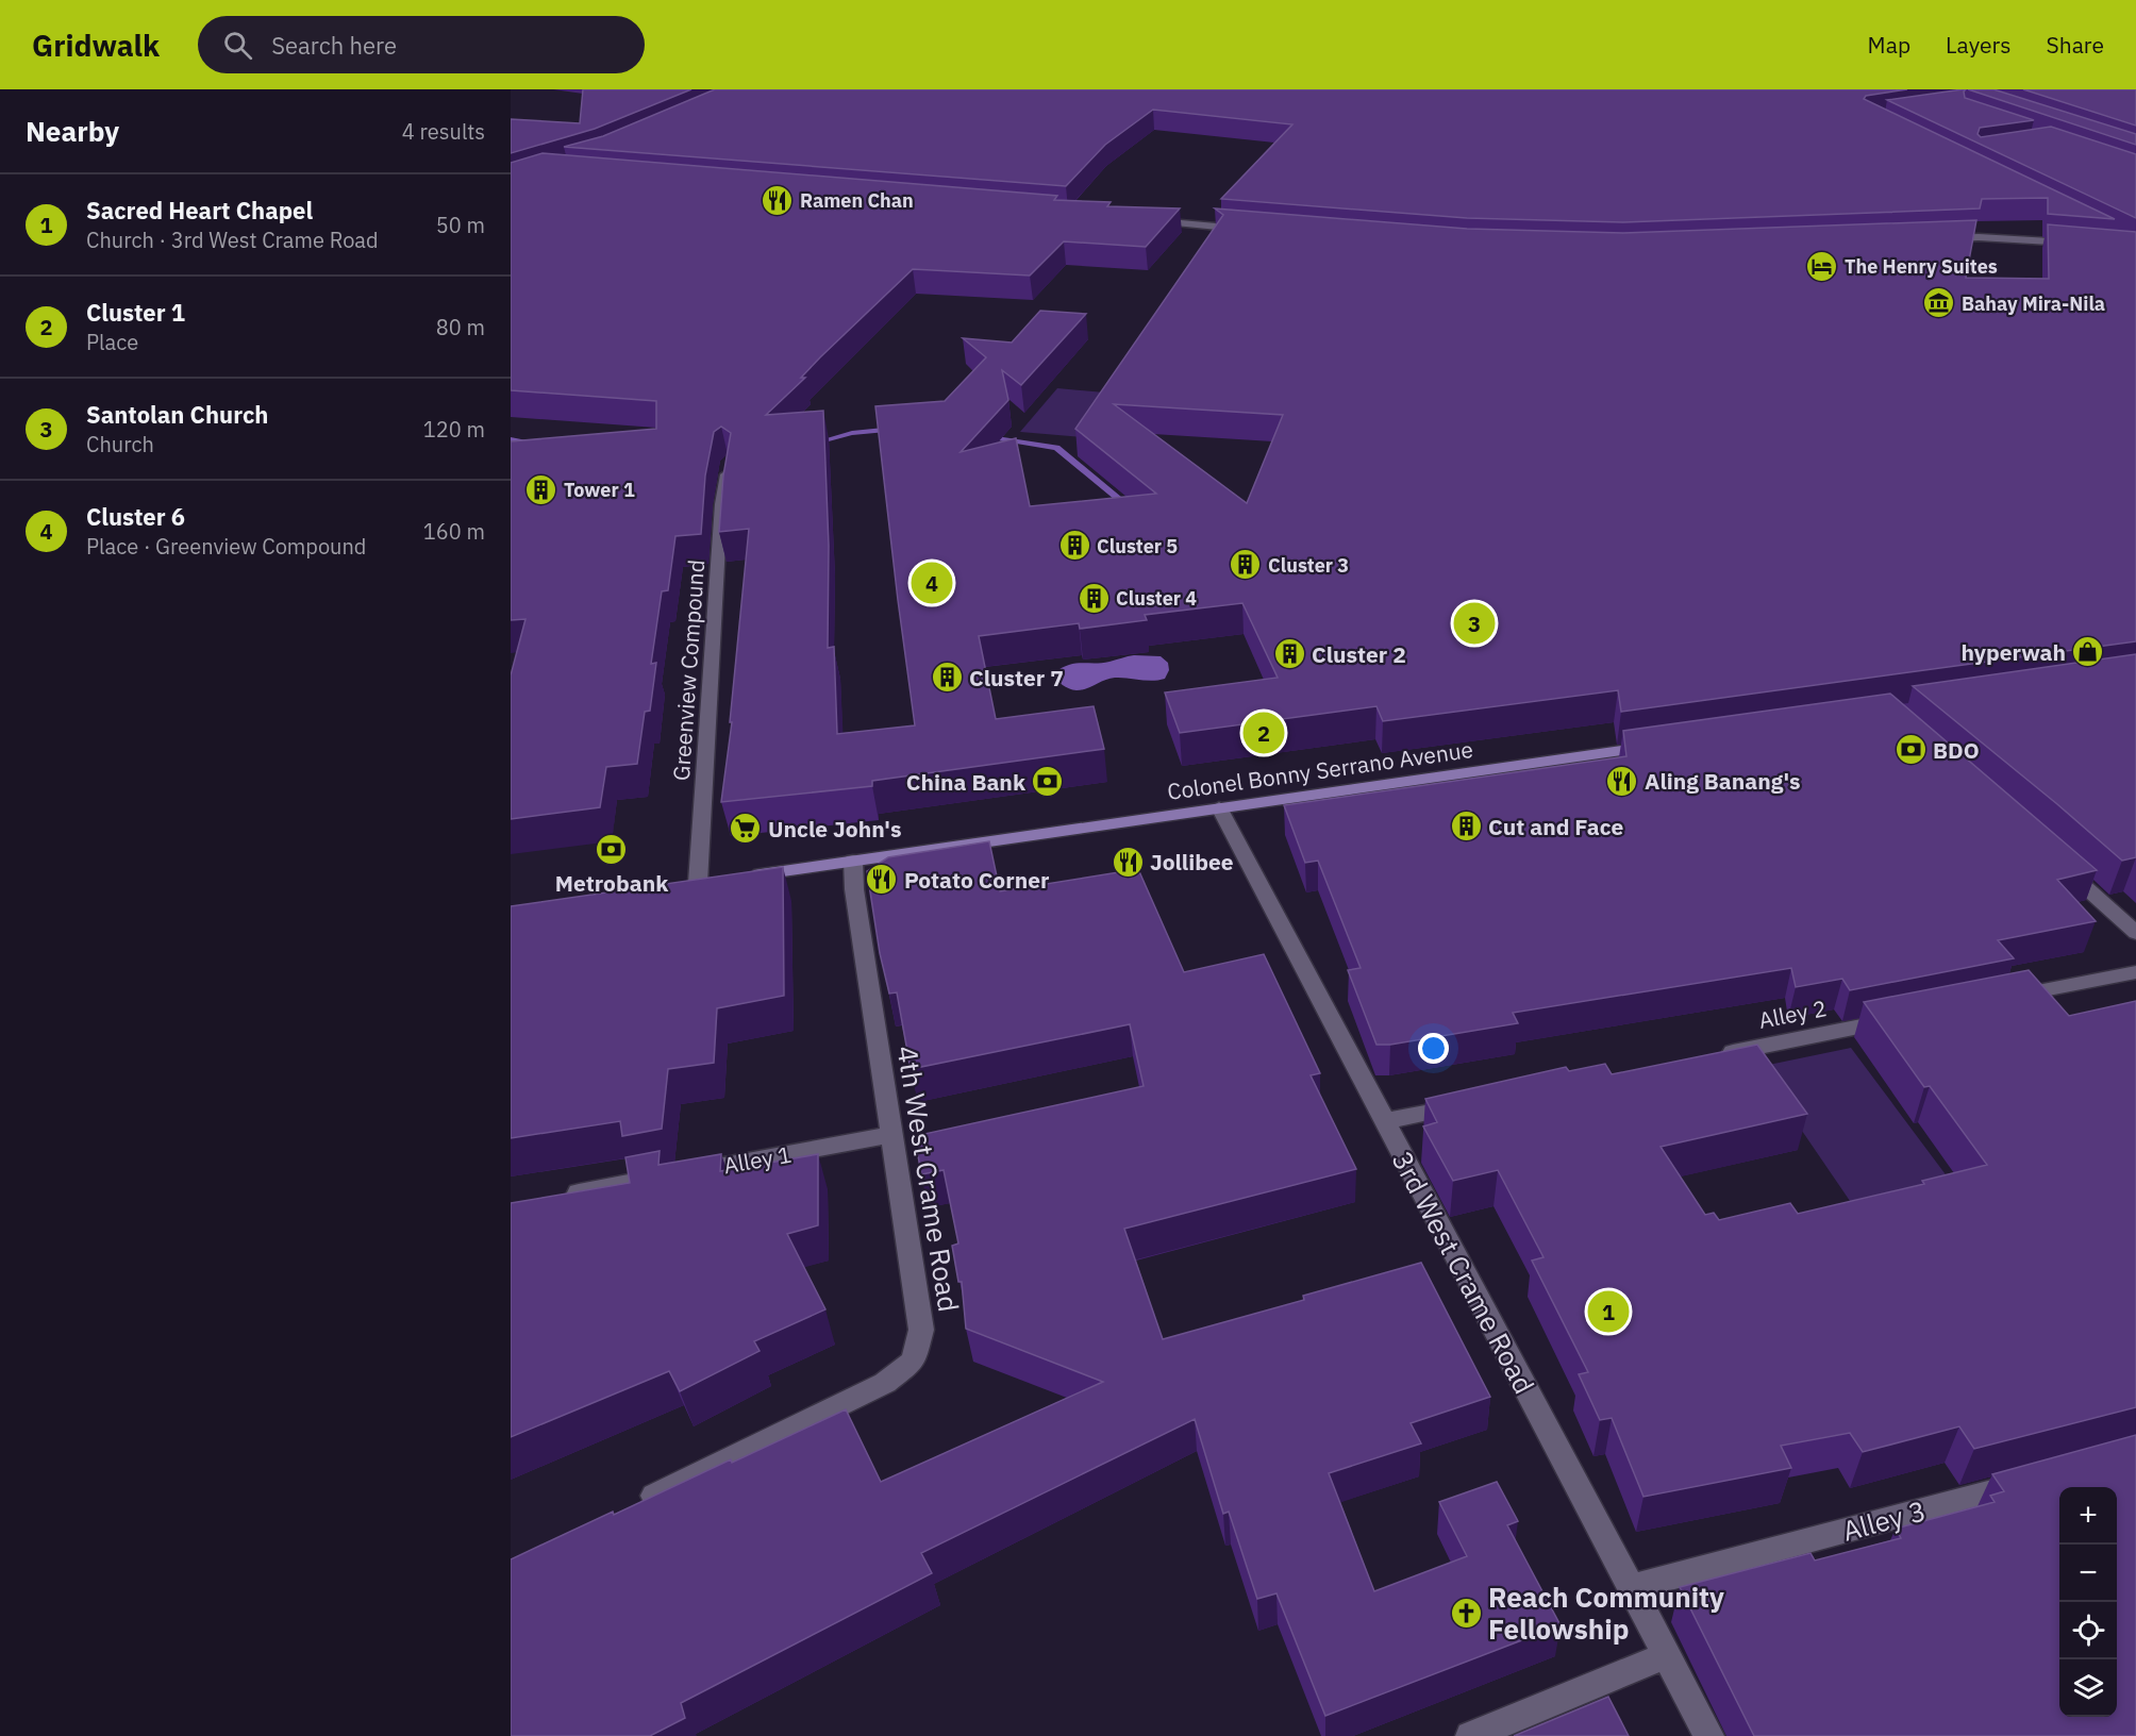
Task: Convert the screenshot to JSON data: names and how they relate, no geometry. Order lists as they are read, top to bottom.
{
  "streets": {
    "main road": ["Colonel Bonny Serrano Avenue"],
    "street": [
      "Greenview Compound",
      "Alley 2",
      "Alley 1",
      "4th West Crame Road",
      "3rd West Crame Road",
      "Alley 3"
    ]
  },
  "crossings": [
    ["Colonel Bonny Serrano Avenue", "4th West Crame Road"],
    ["Colonel Bonny Serrano Avenue", "3rd West Crame Road"],
    ["Alley 1", "4th West Crame Road"],
    ["3rd West Crame Road", "Alley 3"]
  ],
  "places": {
    "restaurant": [
      "Ramen Chan",
      "Aling Banang's",
      "Jollibee",
      "Potato Corner"
    ],
    "hotel": ["The Henry Suites"],
    "museum": ["Bahay Mira-Nila"],
    "building": [
      "Tower 1",
      "Cluster 5",
      "Cluster 3",
      "Cluster 4",
      "Cluster 2",
      "Cluster 7",
      "Cut and Face"
    ],
    "shop": ["hyperwah"],
    "bank": ["BDO", "China Bank", "Metrobank"],
    "supermarket": ["Uncle John's"],
    "church": ["Reach Community Fellowship"]
  },
  "page": {
    "header": "Gridwalk",
    "search": "Search here",
    "nav": ["Map", "Layers", "Share"],
    "heading": ["Nearby", "4 results"],
    "list": [
      {
        "mark": "1",
        "name": "Sacred Heart Chapel",
        "note": "Church · 3rd West Crame Road",
        "value": "50 m"
      },
      {
        "mark": "2",
        "name": "Cluster 1",
        "note": "Place",
        "value": "80 m"
      },
      {
        "mark": "3",
        "name": "Santolan Church",
        "note": "Church",
        "value": "120 m"
      },
      {
        "mark": "4",
        "name": "Cluster 6",
        "note": "Place · Greenview Compound",
        "value": "160 m"
      }
    ],
    "pins": [
      "4",
      "3",
      "2",
      "1"
    ],
    "map_buttons": ["+", "−"]
  }
}
